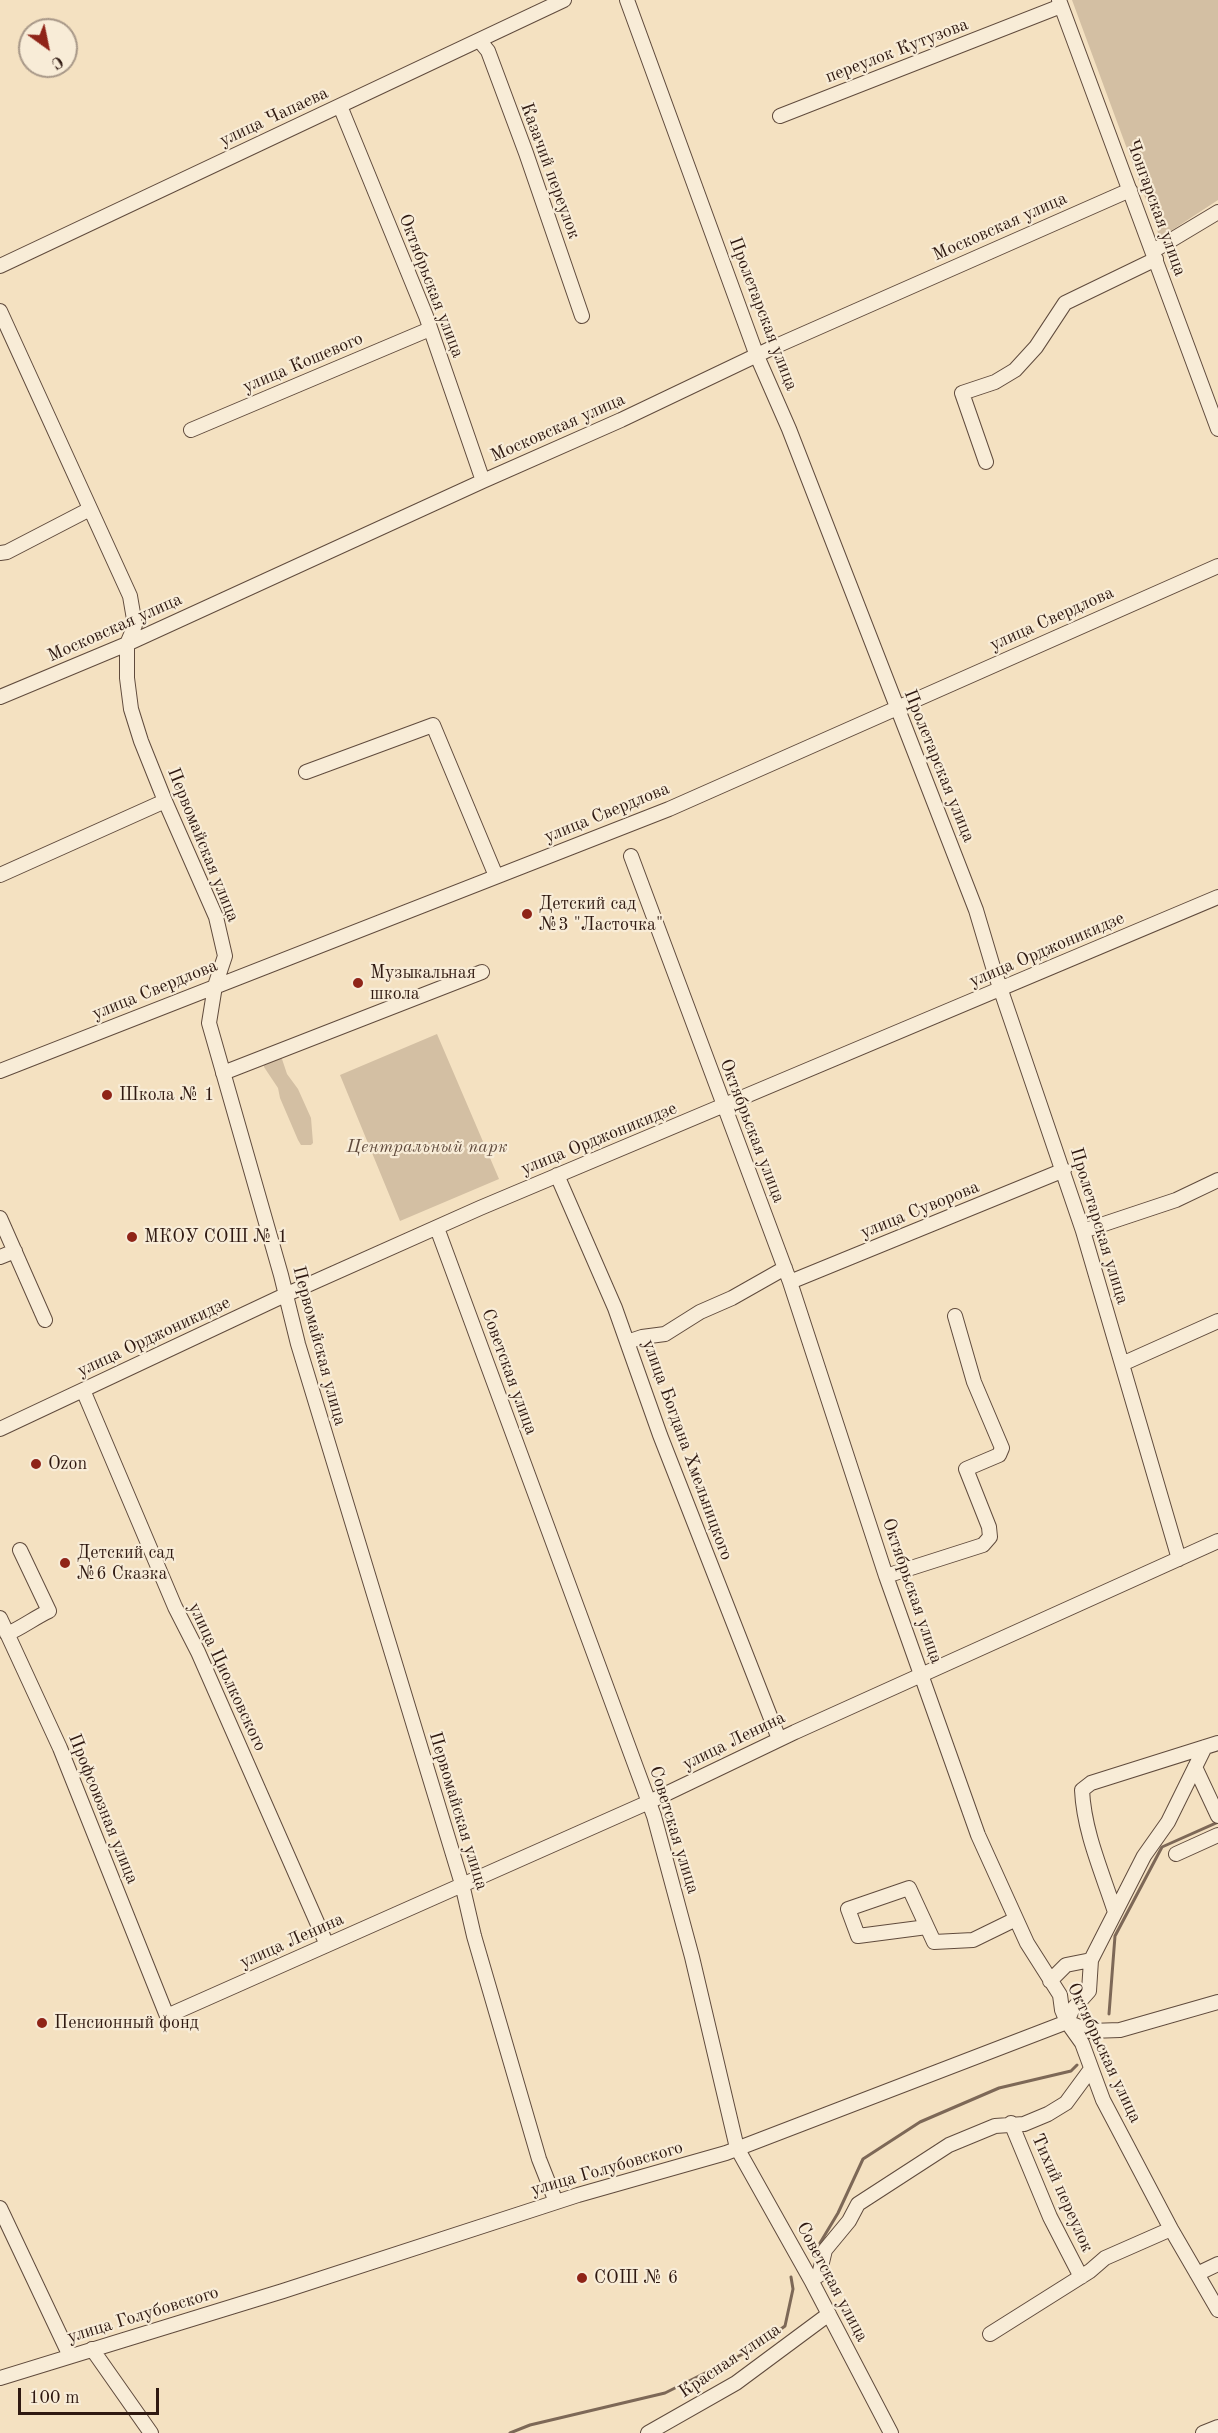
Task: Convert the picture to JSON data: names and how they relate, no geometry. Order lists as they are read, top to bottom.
{
  "streets": {
    "street": [
      "переулок Кутузова",
      "улица Чапаева",
      "Казачий переулок",
      "Чонгарская улица",
      "Московская улица",
      "Октябрьская улица",
      "Пролетарская улица",
      "улица Кошевого",
      "улица Свердлова",
      "Первомайская улица",
      "улица Орджоникидзе",
      "улица Суворова",
      "Советская улица",
      "улица Богдана Хмельницкого",
      "улица Циолковского",
      "улица Ленина",
      "Профсоюзная улица",
      "улица Голубовского",
      "Тихий переулок",
      "Красная улица"
    ]
  },
  "crossings": [
    ["переулок Кутузова", "Чонгарская улица"],
    ["улица Чапаева", "Казачий переулок"],
    ["улица Чапаева", "Октябрьская улица"],
    ["Чонгарская улица", "Московская улица"],
    ["Московская улица", "Октябрьская улица"],
    ["Московская улица", "Пролетарская улица"],
    ["Московская улица", "Первомайская улица"],
    ["Октябрьская улица", "улица Кошевого"],
    ["Октябрьская улица", "улица Орджоникидзе"],
    ["Октябрьская улица", "улица Суворова"],
    ["Октябрьская улица", "улица Ленина"],
    ["Октябрьская улица", "улица Голубовского"],
    ["Октябрьская улица", "Тихий переулок"],
    ["Пролетарская улица", "улица Свердлова"],
    ["Пролетарская улица", "улица Орджоникидзе"],
    ["Пролетарская улица", "улица Суворова"],
    ["Пролетарская улица", "улица Ленина"],
    ["улица Свердлова", "Первомайская улица"],
    ["Первомайская улица", "улица Орджоникидзе"],
    ["Первомайская улица", "улица Ленина"],
    ["Первомайская улица", "улица Голубовского"],
    ["улица Орджоникидзе", "Советская улица"],
    ["улица Орджоникидзе", "улица Богдана Хмельницкого"],
    ["улица Орджоникидзе", "улица Циолковского"],
    ["Советская улица", "улица Ленина"],
    ["Советская улица", "улица Голубовского"],
    ["Советская улица", "Красная улица"],
    ["улица Богдана Хмельницкого", "улица Ленина"],
    ["улица Циолковского", "улица Ленина"],
    ["улица Ленина", "Профсоюзная улица"]
  ],
  "parks": ["Центральный парк"],
  "places": [
    "Детский сад №3 \"Ласточка\"",
    "Музыкальная школа",
    "Школа № 1",
    "МКОУ СОШ № 1",
    "Ozon",
    "Детский сад №6 Сказка",
    "Пенсионный фонд",
    "СОШ № 6"
  ],
  "scale_bar": "100 m",
  "north": "bottom right"
}
